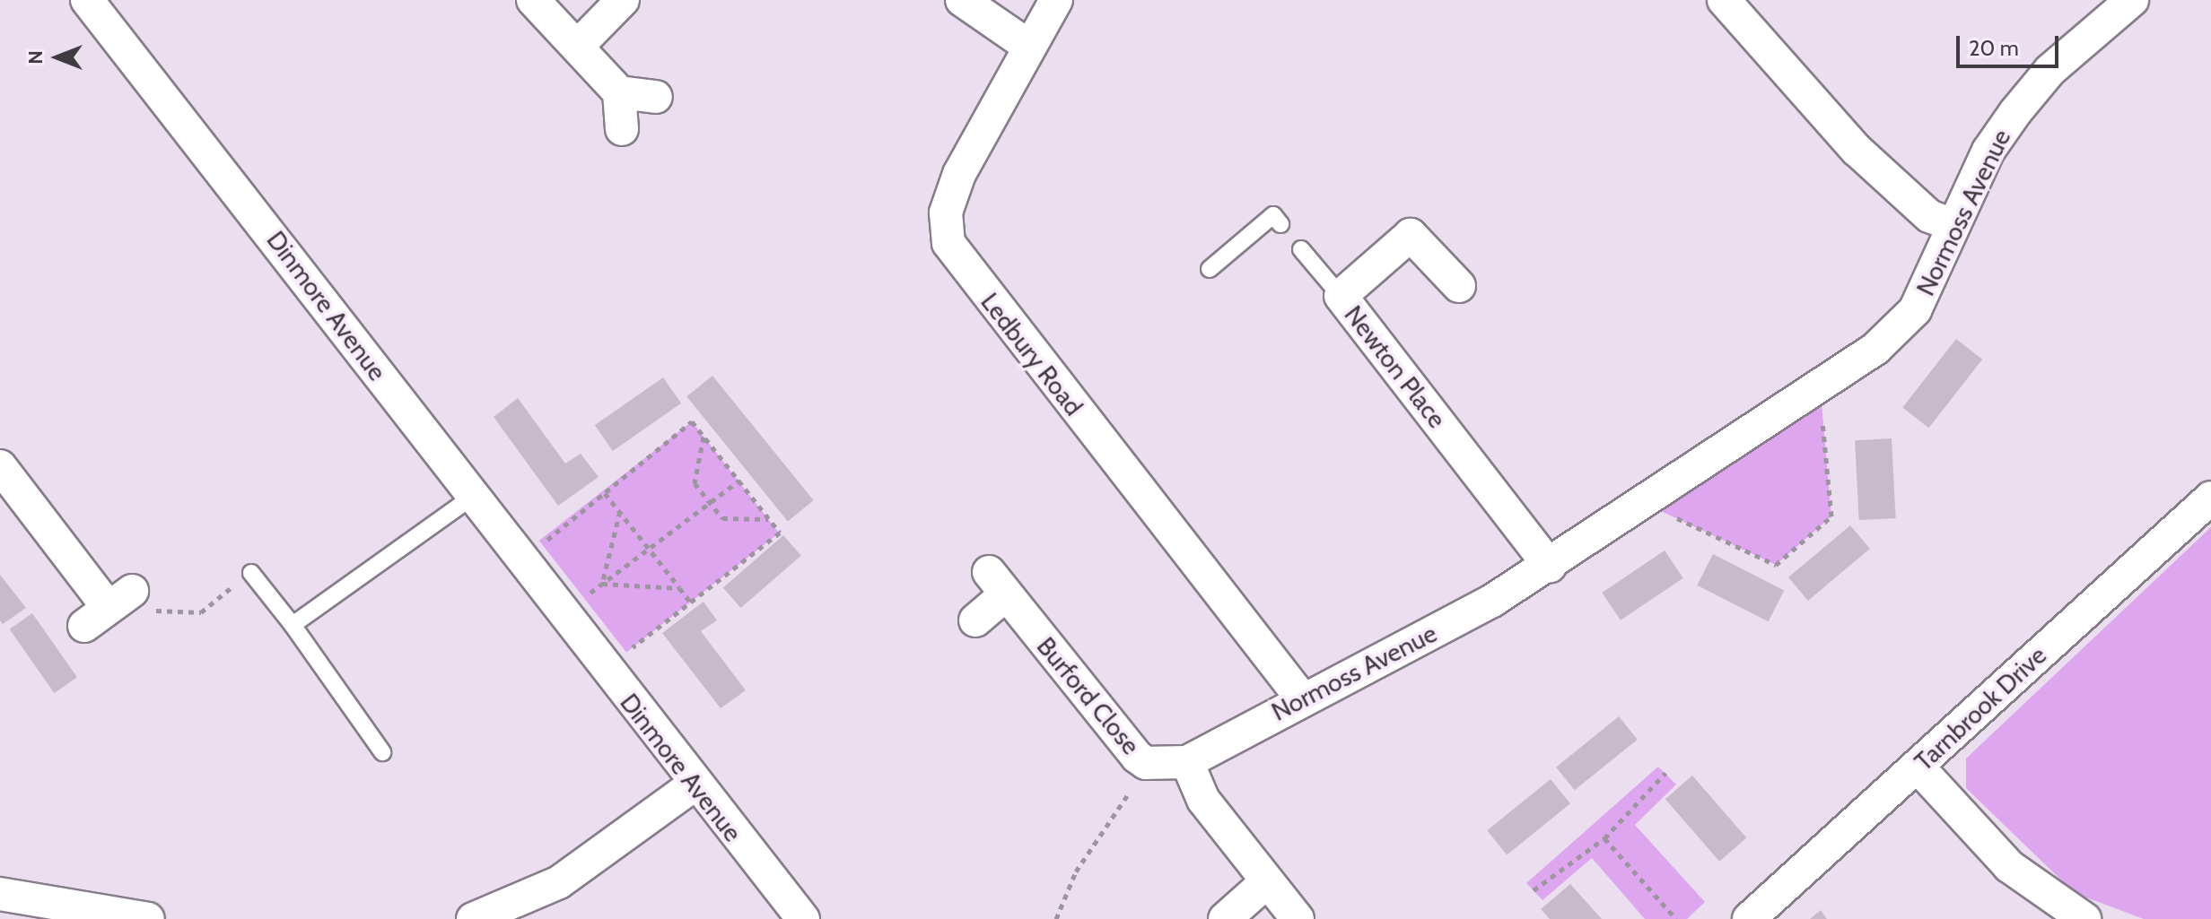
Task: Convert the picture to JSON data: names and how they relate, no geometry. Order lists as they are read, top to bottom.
{
  "streets": {
    "street": [
      "Normoss Avenue",
      "Dinmore Avenue",
      "Ledbury Road",
      "Newton Place",
      "Burford Close",
      "Tarnbrook Drive"
    ]
  },
  "crossings": [
    ["Normoss Avenue", "Ledbury Road"],
    ["Normoss Avenue", "Newton Place"],
    ["Normoss Avenue", "Burford Close"]
  ],
  "scale_bar": "20 m",
  "north": "left"
}
